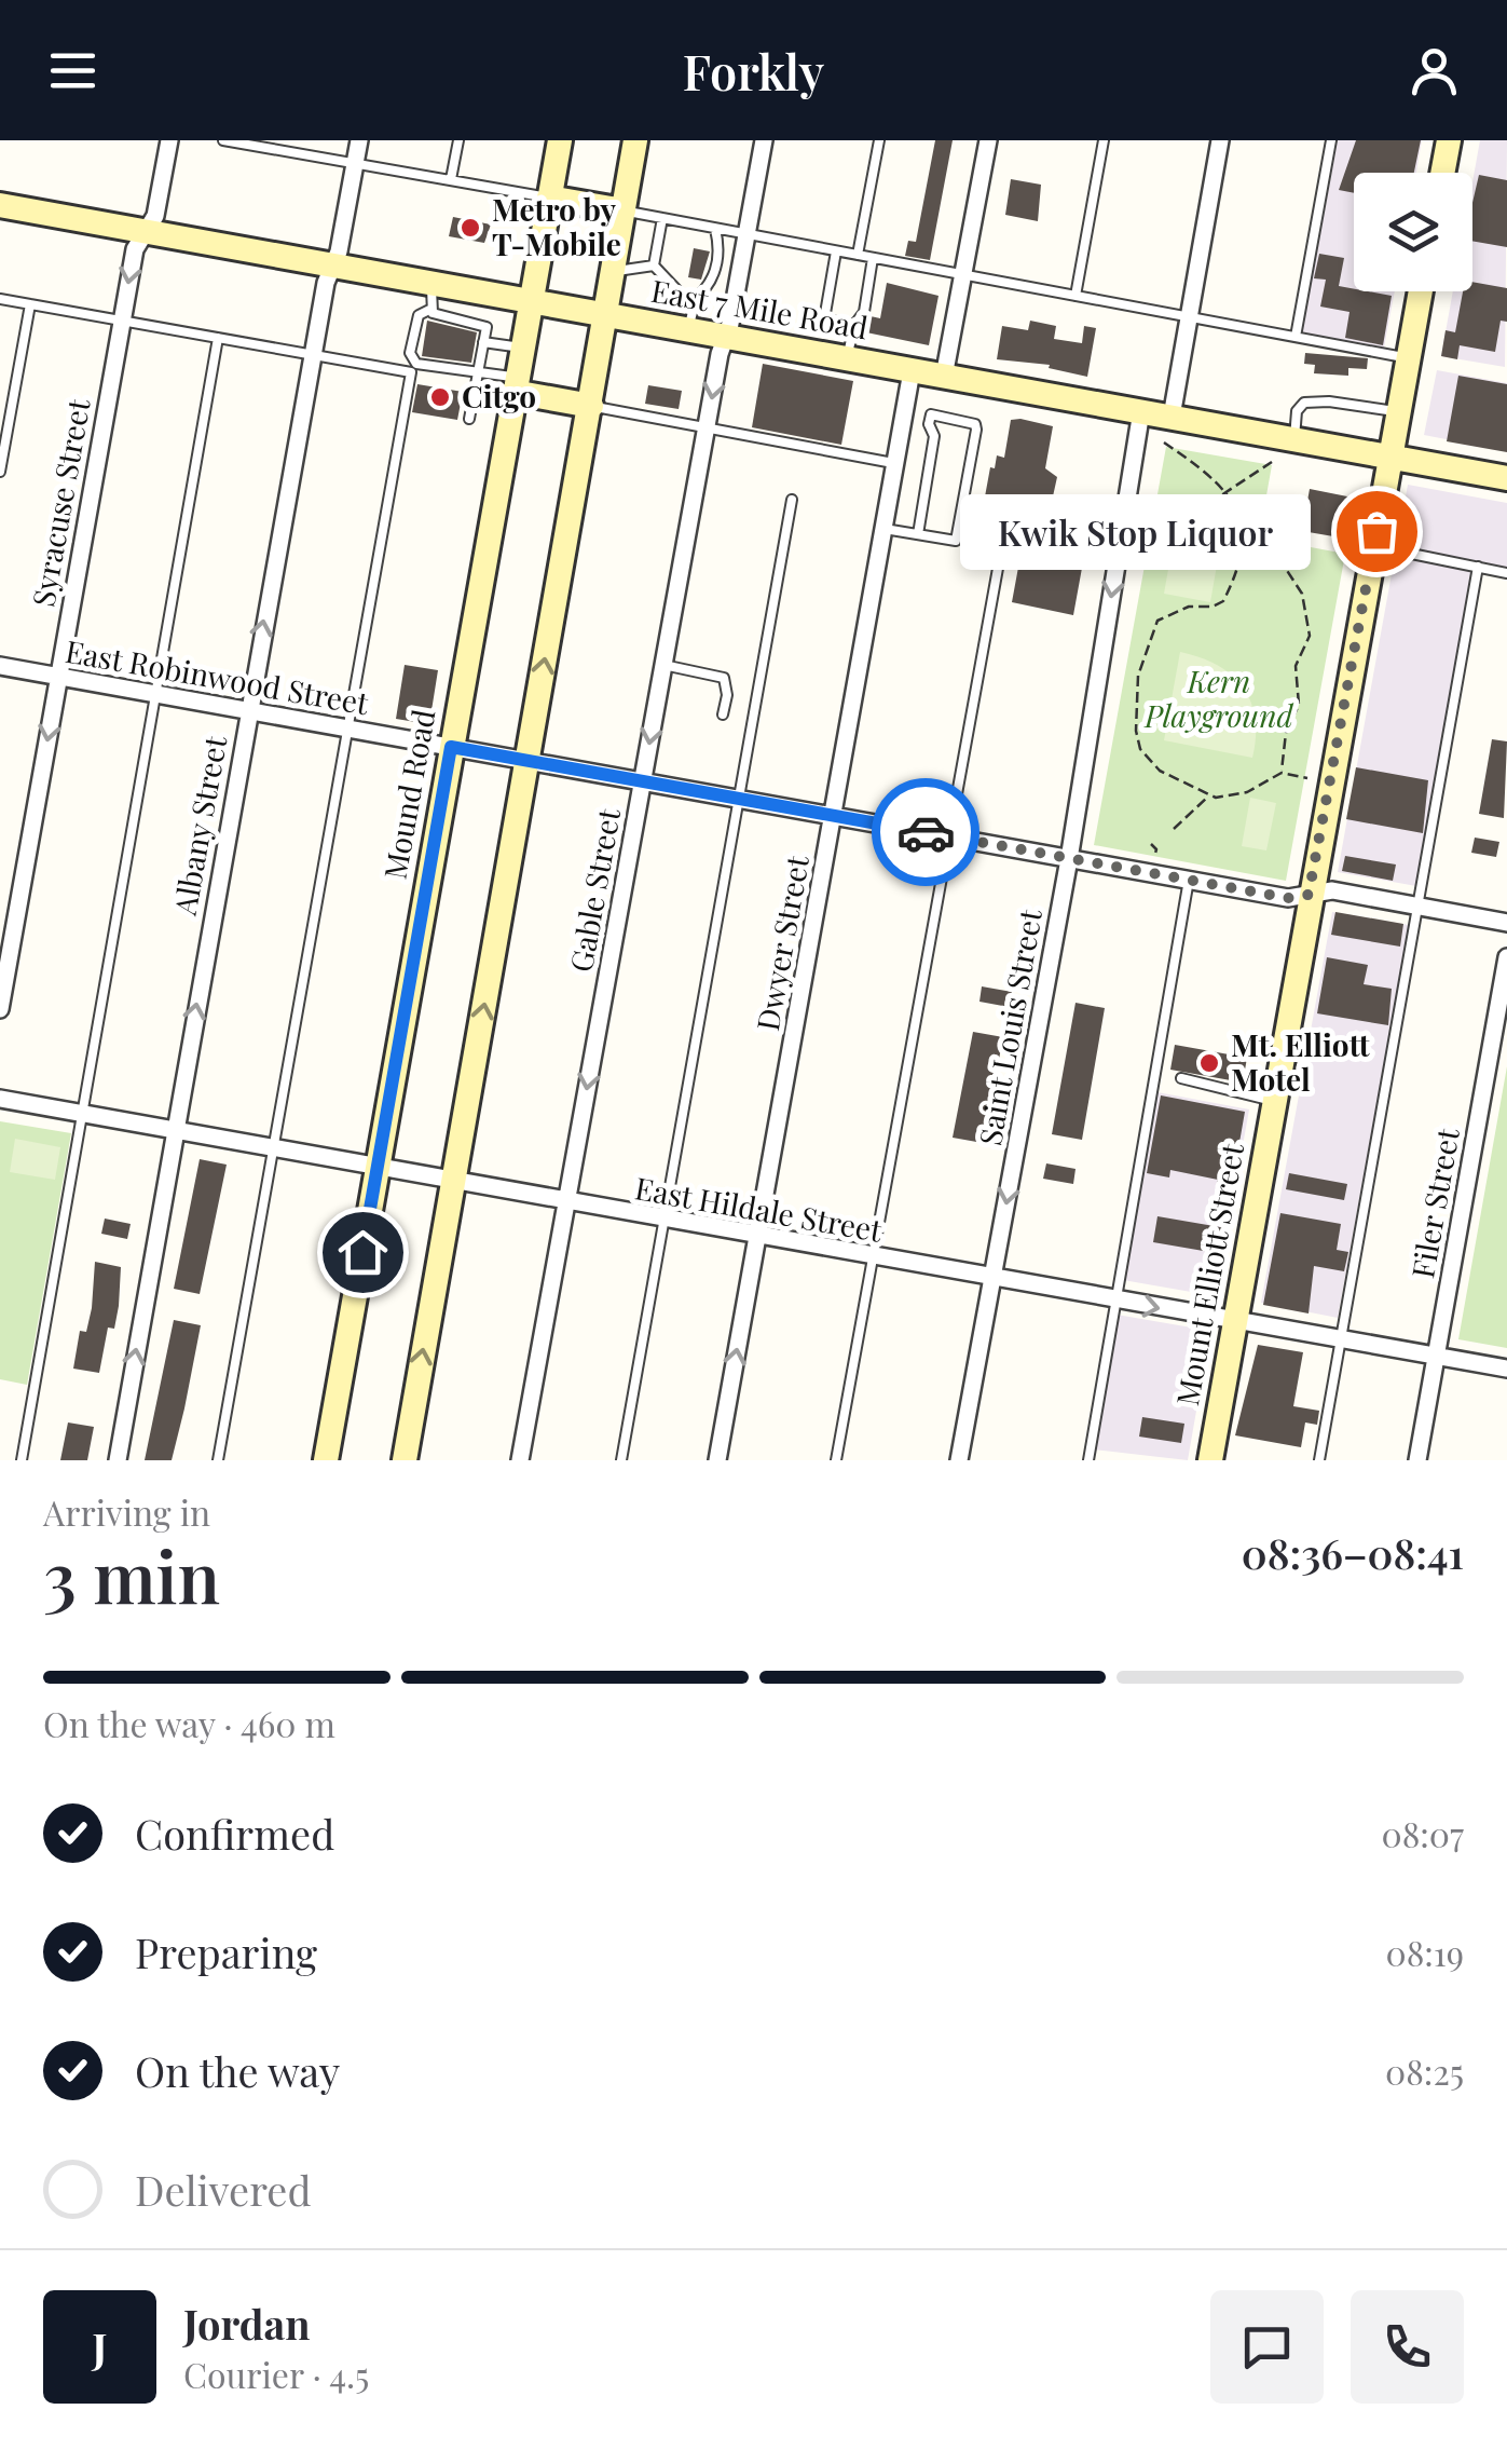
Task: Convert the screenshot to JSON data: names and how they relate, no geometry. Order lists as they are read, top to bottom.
{
  "streets": {
    "main road": ["East 7 Mile Road", "Mound Road", "Mount Elliott Street"],
    "street": [
      "Syracuse Street",
      "East Robinwood Street",
      "Albany Street",
      "Gable Street",
      "Dwyer Street",
      "Saint Louis Street",
      "Filer Street",
      "East Hildale Street"
    ]
  },
  "crossings": [
    ["East 7 Mile Road", "Syracuse Street"],
    ["East 7 Mile Road", "Mound Road"],
    ["East 7 Mile Road", "Albany Street"],
    ["East 7 Mile Road", "Gable Street"],
    ["East 7 Mile Road", "Dwyer Street"],
    ["East 7 Mile Road", "Saint Louis Street"],
    ["East 7 Mile Road", "Mount Elliott Street"],
    ["Syracuse Street", "East Robinwood Street"],
    ["East Robinwood Street", "Mound Road"],
    ["East Robinwood Street", "Albany Street"],
    ["East Robinwood Street", "Gable Street"],
    ["East Robinwood Street", "Dwyer Street"],
    ["East Robinwood Street", "Saint Louis Street"],
    ["East Robinwood Street", "Mount Elliott Street"],
    ["Mound Road", "East Hildale Street"],
    ["Albany Street", "East Hildale Street"],
    ["Gable Street", "East Hildale Street"],
    ["Dwyer Street", "East Hildale Street"],
    ["Saint Louis Street", "East Hildale Street"],
    ["Filer Street", "East Hildale Street"],
    ["East Hildale Street", "Mount Elliott Street"]
  ],
  "one_way": [
    "Syracuse Street",
    "Albany Street",
    "Gable Street",
    "Saint Louis Street"
  ],
  "parks": ["Kern Playground"],
  "places": [
    "Metro by T-Mobile",
    "Citgo",
    "Kwik Stop Liquor",
    "Mt. Elliott Motel"
  ],
  "page": {
    "header": "Forkly",
    "bubble": "Kwik Stop Liquor",
    "heading": ["3 min", "Arriving in", "08:36–08:41"],
    "panel": ["Jordan", "Courier · 4.5"],
    "bar": "On the way · 460 m",
    "list": [
      ["Confirmed", "08:07"],
      ["Preparing", "08:19"],
      ["On the way", "08:25"],
      "Delivered"
    ],
    "round": "J"
  }
}
